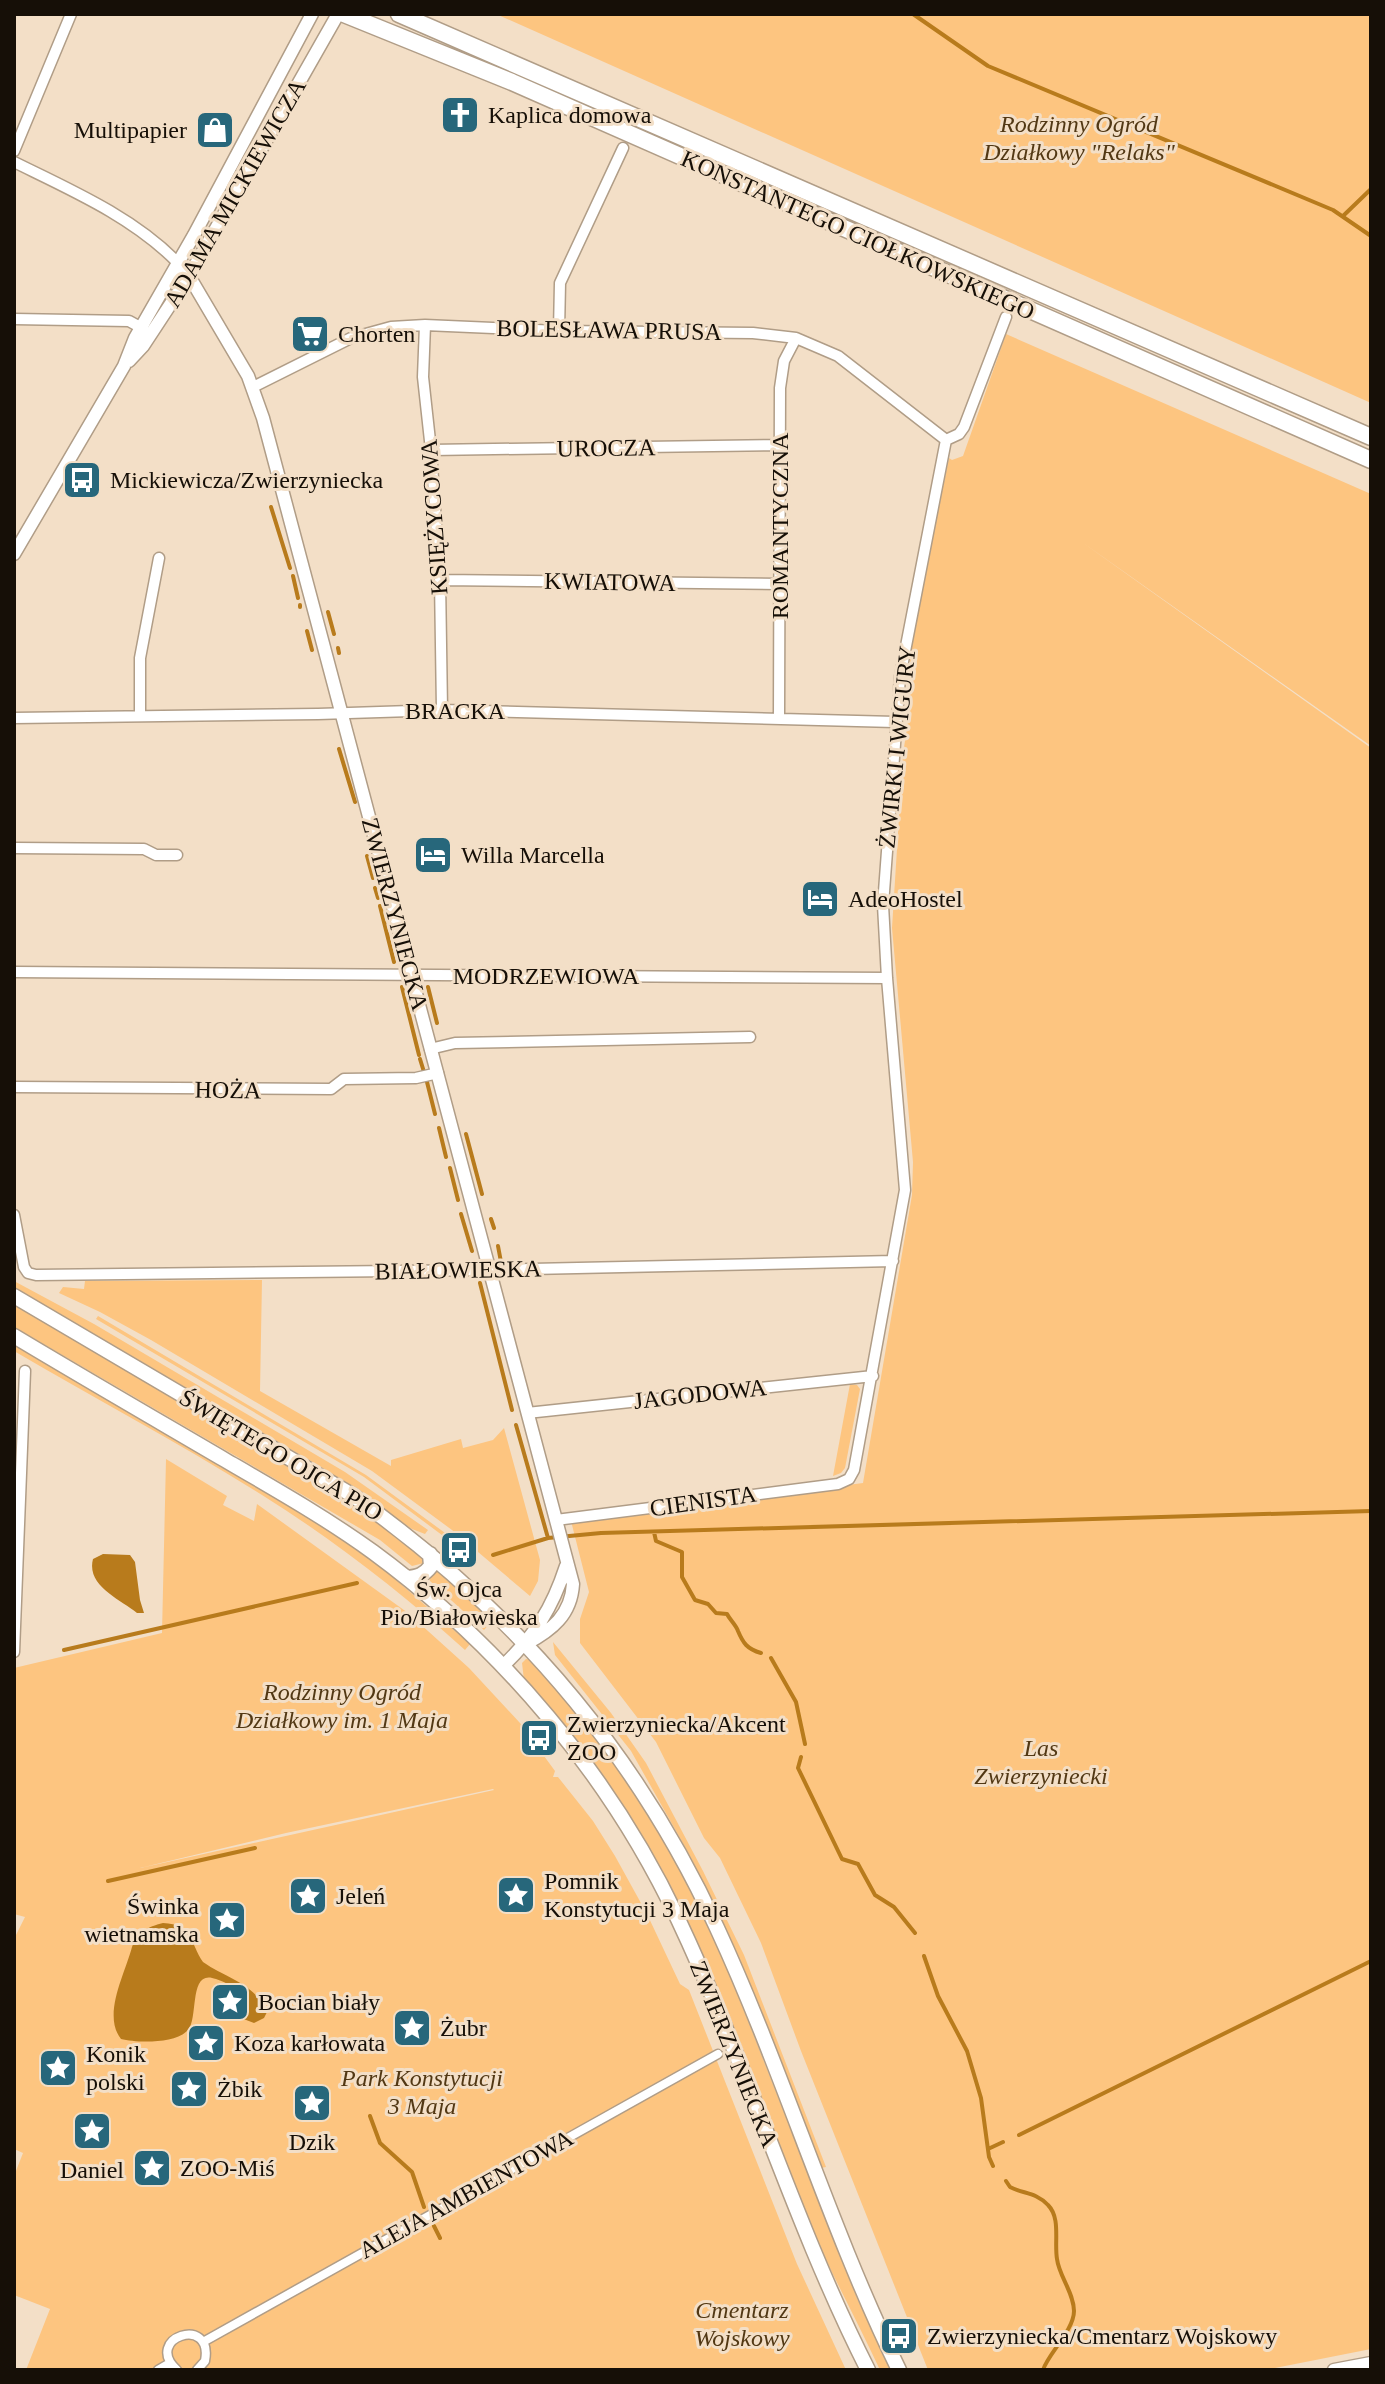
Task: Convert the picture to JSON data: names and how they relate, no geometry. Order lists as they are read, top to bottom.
{
  "streets": {
    "main road": ["KONSTANTEGO CIOŁKOWSKIEGO", "ZWIERZYNIECKA", "ŚWIĘTEGO OJCA PIO"],
    "street": [
      "ADAMA MICKIEWICZA",
      "BOLESŁAWA PRUSA",
      "UROCZA",
      "KSIĘŻYCOWA",
      "ROMANTYCZNA",
      "KWIATOWA",
      "BRACKA",
      "ŻWIRKI I WIGURY",
      "MODRZEWIOWA",
      "HOŻA",
      "BIAŁOWIESKA",
      "JAGODOWA",
      "CIENISTA",
      "ALEJA AMBIENTOWA"
    ]
  },
  "crossings": [
    ["ADAMA MICKIEWICZA", "KONSTANTEGO CIOŁKOWSKIEGO"],
    ["ADAMA MICKIEWICZA", "ZWIERZYNIECKA"],
    ["BOLESŁAWA PRUSA", "KSIĘŻYCOWA"],
    ["BOLESŁAWA PRUSA", "ROMANTYCZNA"],
    ["BOLESŁAWA PRUSA", "ŻWIRKI I WIGURY"],
    ["BOLESŁAWA PRUSA", "ZWIERZYNIECKA"],
    ["UROCZA", "KSIĘŻYCOWA"],
    ["UROCZA", "ROMANTYCZNA"],
    ["KSIĘŻYCOWA", "KWIATOWA"],
    ["KSIĘŻYCOWA", "BRACKA"],
    ["ROMANTYCZNA", "KWIATOWA"],
    ["ROMANTYCZNA", "BRACKA"],
    ["BRACKA", "ŻWIRKI I WIGURY"],
    ["BRACKA", "ZWIERZYNIECKA"],
    ["ŻWIRKI I WIGURY", "MODRZEWIOWA"],
    ["ŻWIRKI I WIGURY", "BIAŁOWIESKA"],
    ["ŻWIRKI I WIGURY", "JAGODOWA"],
    ["ŻWIRKI I WIGURY", "CIENISTA"],
    ["ZWIERZYNIECKA", "MODRZEWIOWA"],
    ["ZWIERZYNIECKA", "HOŻA"],
    ["ZWIERZYNIECKA", "BIAŁOWIESKA"],
    ["ZWIERZYNIECKA", "JAGODOWA"],
    ["ZWIERZYNIECKA", "ŚWIĘTEGO OJCA PIO"],
    ["ZWIERZYNIECKA", "CIENISTA"]
  ],
  "parks": [
    "Rodzinny Ogród Działkowy \"Relaks\"",
    "Rodzinny Ogród Działkowy im. 1 Maja",
    "Las Zwierzyniecki",
    "Park Konstytucji 3 Maja",
    "Cmentarz Wojskowy"
  ],
  "places": {
    "church": ["Kaplica domowa"],
    "shop": ["Multipapier"],
    "supermarket": ["Chorten"],
    "bus stop": [
      "Mickiewicza/Zwierzyniecka",
      "Św. Ojca Pio/Białowieska",
      "Zwierzyniecka/Akcent ZOO",
      "Zwierzyniecka/Cmentarz Wojskowy"
    ],
    "hotel": ["Willa Marcella", "AdeoHostel"],
    "place": [
      "Pomnik Konstytucji 3 Maja",
      "Jeleń",
      "Świnka wietnamska",
      "Bocian biały",
      "Żubr",
      "Koza karłowata",
      "Konik polski",
      "Żbik",
      "Dzik",
      "Daniel",
      "ZOO-Miś"
    ]
  }
}
